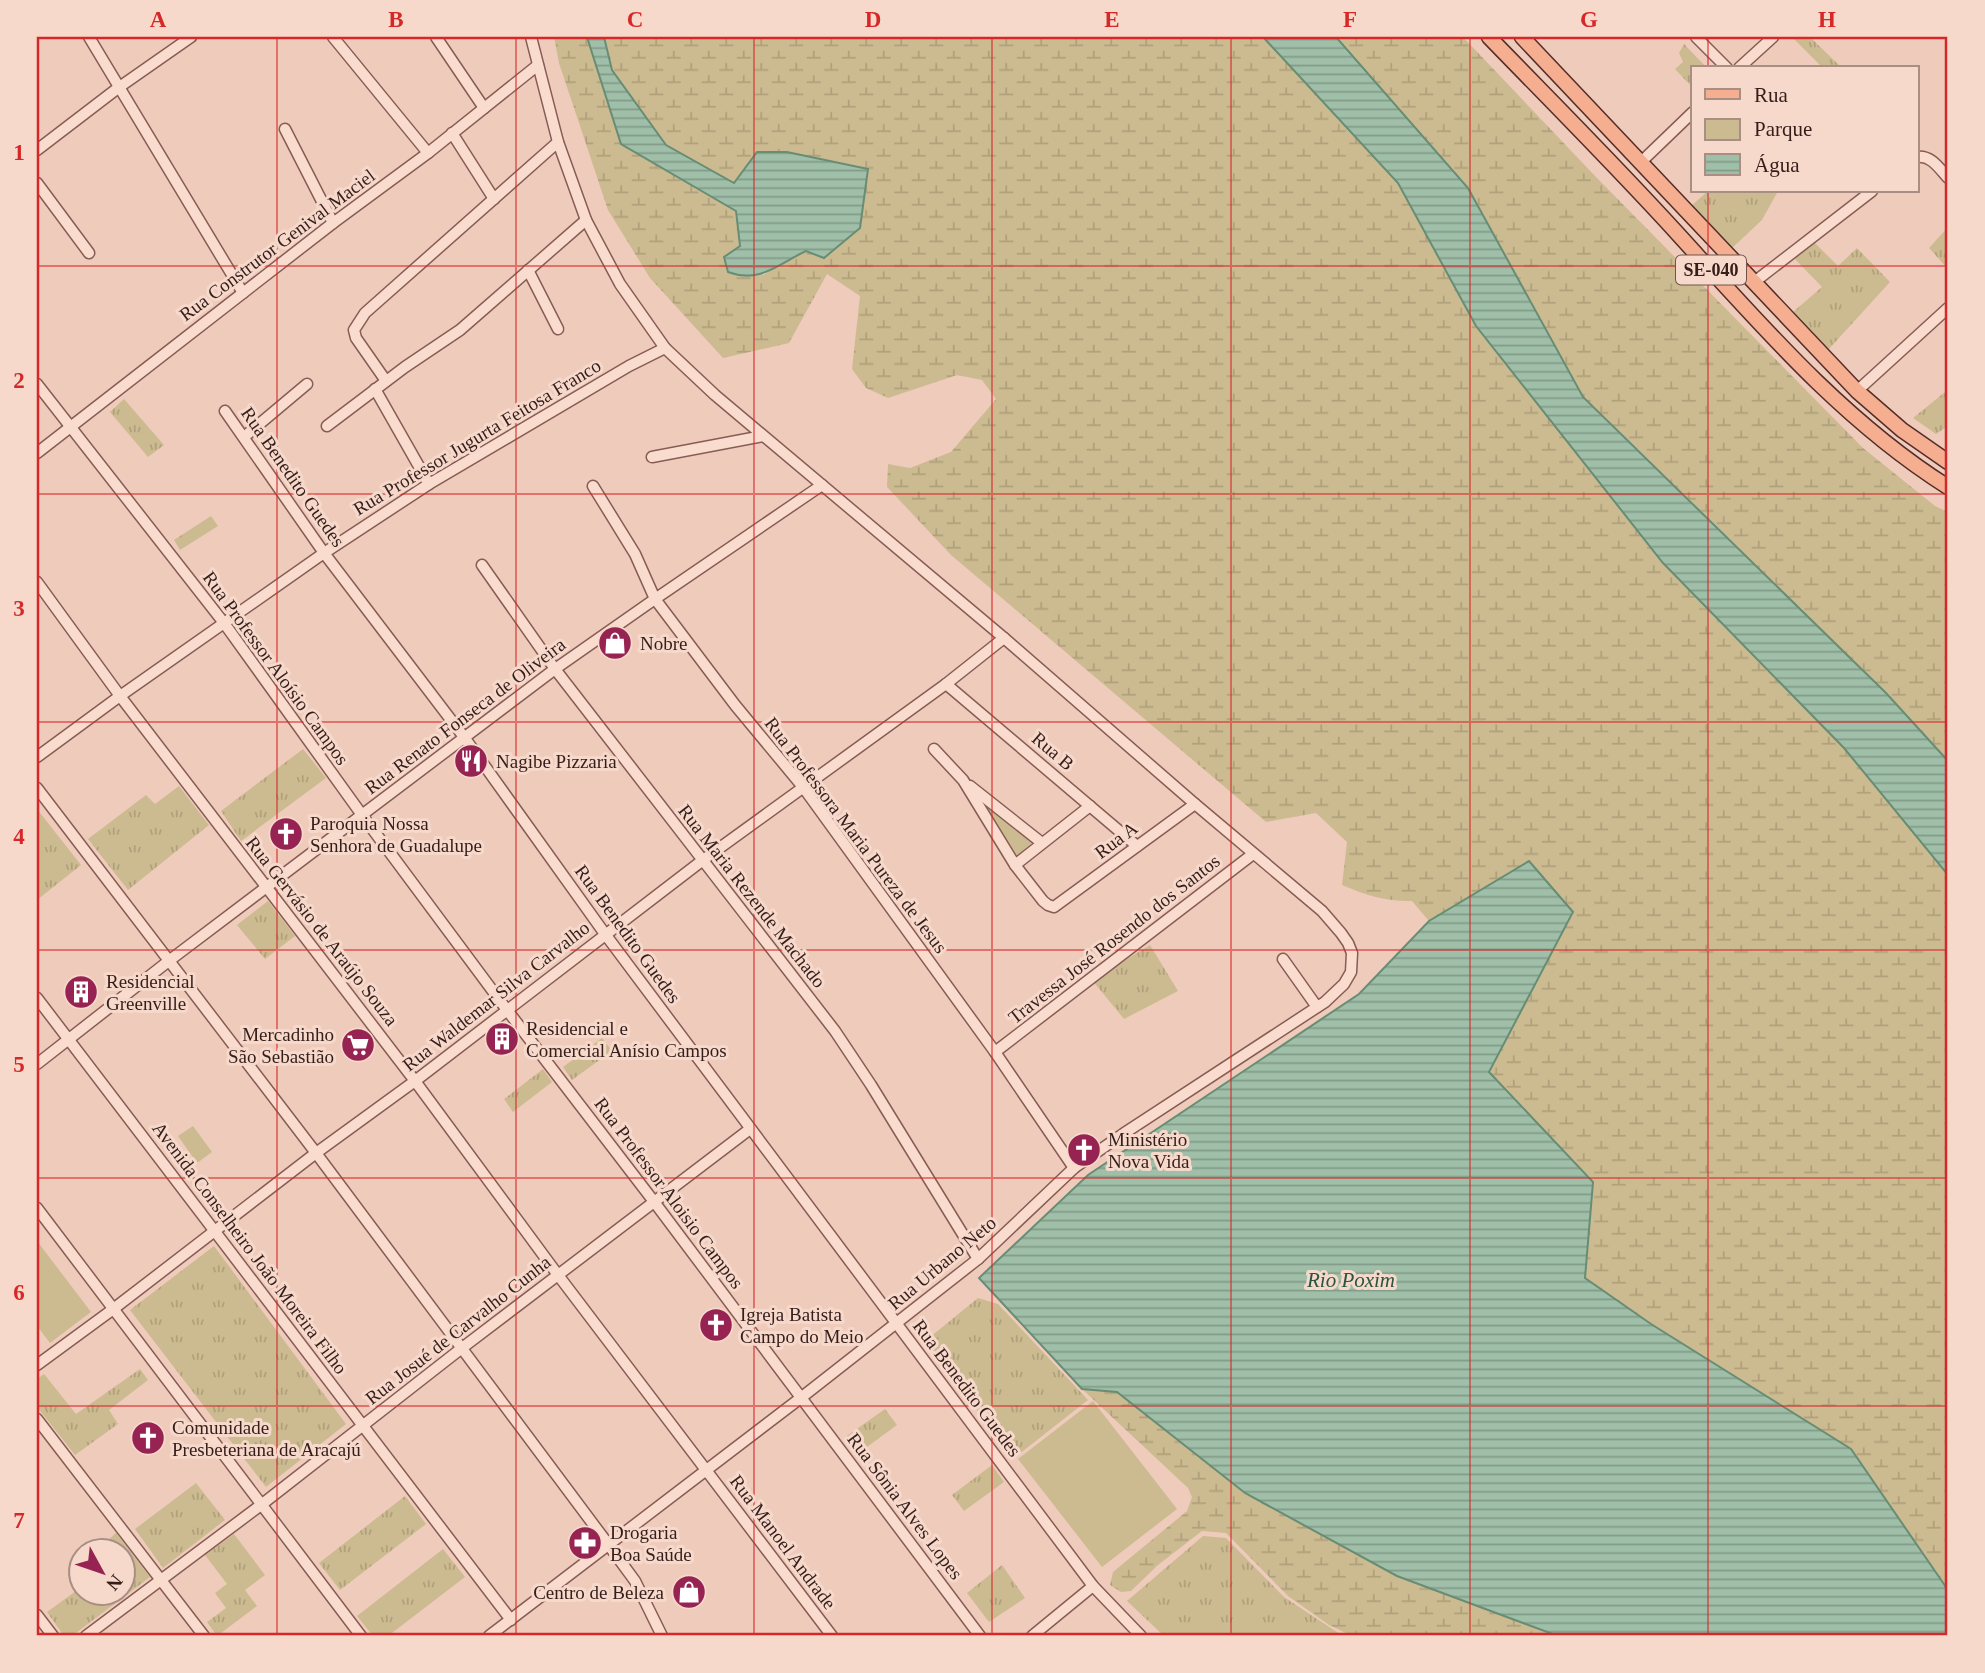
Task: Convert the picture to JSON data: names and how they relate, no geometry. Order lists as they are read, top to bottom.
{
  "streets": {
    "main road": ["SE-040"],
    "street": [
      "Rua Construtor Genival Maciel",
      "Rua Professor Jugurta Feitosa Franco",
      "Rua Benedito Guedes",
      "Rua Professor Aloísio Campos",
      "Rua Renato Fonseca de Oliveira",
      "Rua B",
      "Rua Professora Maria Pureza de Jesus",
      "Rua A",
      "Rua Maria Rezende Machado",
      "Rua Gervásio de Araújo Souza",
      "Travessa José Rosendo dos Santos",
      "Rua Waldemar Silva Carvalho",
      "Rua Professor Aloisio Campos",
      "Avenida Conselheiro João Moreira Filho",
      "Rua Urbano Neto",
      "Rua Josué de Carvalho Cunha",
      "Rua Sônia Alves Lopes",
      "Rua Manoel Andrade"
    ]
  },
  "crossings": [
    ["Rua Construtor Genival Maciel", "Rua Professor Aloísio Campos"],
    ["Rua Professor Jugurta Feitosa Franco", "Rua Benedito Guedes"],
    ["Rua Professor Jugurta Feitosa Franco", "Rua Professor Aloísio Campos"],
    ["Rua Professor Jugurta Feitosa Franco", "Rua Gervásio de Araújo Souza"],
    ["Rua Benedito Guedes", "Rua Renato Fonseca de Oliveira"],
    ["Rua Benedito Guedes", "Rua Waldemar Silva Carvalho"],
    ["Rua Benedito Guedes", "Rua Urbano Neto"],
    ["Rua Benedito Guedes", "Rua Josué de Carvalho Cunha"],
    ["Rua Professor Aloísio Campos", "Rua Renato Fonseca de Oliveira"],
    ["Rua Professor Aloísio Campos", "Rua Waldemar Silva Carvalho"],
    ["Rua Professor Aloísio Campos", "Rua Professor Aloisio Campos"],
    ["Rua Renato Fonseca de Oliveira", "Rua Professora Maria Pureza de Jesus"],
    ["Rua Renato Fonseca de Oliveira", "Rua Maria Rezende Machado"],
    ["Rua Renato Fonseca de Oliveira", "Rua Gervásio de Araújo Souza"],
    ["Rua Renato Fonseca de Oliveira", "Avenida Conselheiro João Moreira Filho"],
    ["Rua B", "Rua A"],
    ["Rua B", "Rua Waldemar Silva Carvalho"],
    ["Rua Professora Maria Pureza de Jesus", "Travessa José Rosendo dos Santos"],
    ["Rua Professora Maria Pureza de Jesus", "Rua Waldemar Silva Carvalho"],
    ["Rua Professora Maria Pureza de Jesus", "Rua Urbano Neto"],
    ["Rua Maria Rezende Machado", "Rua Waldemar Silva Carvalho"],
    ["Rua Maria Rezende Machado", "Rua Urbano Neto"],
    ["Rua Gervásio de Araújo Souza", "Rua Waldemar Silva Carvalho"],
    ["Rua Gervásio de Araújo Souza", "Rua Urbano Neto"],
    ["Rua Gervásio de Araújo Souza", "Rua Josué de Carvalho Cunha"],
    ["Rua Gervásio de Araújo Souza", "Rua Manoel Andrade"],
    ["Travessa José Rosendo dos Santos", "Rua Urbano Neto"],
    ["Rua Waldemar Silva Carvalho", "Rua Professor Aloisio Campos"],
    ["Rua Waldemar Silva Carvalho", "Avenida Conselheiro João Moreira Filho"],
    ["Rua Professor Aloisio Campos", "Rua Urbano Neto"],
    ["Rua Professor Aloisio Campos", "Rua Josué de Carvalho Cunha"],
    ["Rua Professor Aloisio Campos", "Rua Sônia Alves Lopes"],
    ["Avenida Conselheiro João Moreira Filho", "Rua Urbano Neto"],
    ["Avenida Conselheiro João Moreira Filho", "Rua Josué de Carvalho Cunha"],
    ["Rua Urbano Neto", "Rua Sônia Alves Lopes"],
    ["Rua Urbano Neto", "Rua Manoel Andrade"]
  ],
  "water": ["Rio Poxim"],
  "places": {
    "shop": ["Nobre", "Centro de Beleza"],
    "restaurant": ["Nagibe Pizzaria"],
    "church": [
      "Paroquia Nossa Senhora de Guadalupe",
      "Ministério Nova Vida",
      "Igreja Batista Campo do Meio",
      "Comunidade Presbeteriana de Aracajú"
    ],
    "building": ["Residencial Greenville", "Residencial e Comercial Anísio Campos"],
    "supermarket": ["Mercadinho São Sebastião"],
    "pharmacy": ["Drogaria Boa Saúde"]
  },
  "legend": ["Rua", "Parque", "Água"],
  "north": "bottom right",
  "grid": {
    "columns": [
      "A",
      "B",
      "C",
      "D",
      "E",
      "F",
      "G",
      "H"
    ],
    "rows": [
      "1",
      "2",
      "3",
      "4",
      "5",
      "6",
      "7"
    ]
  }
}
